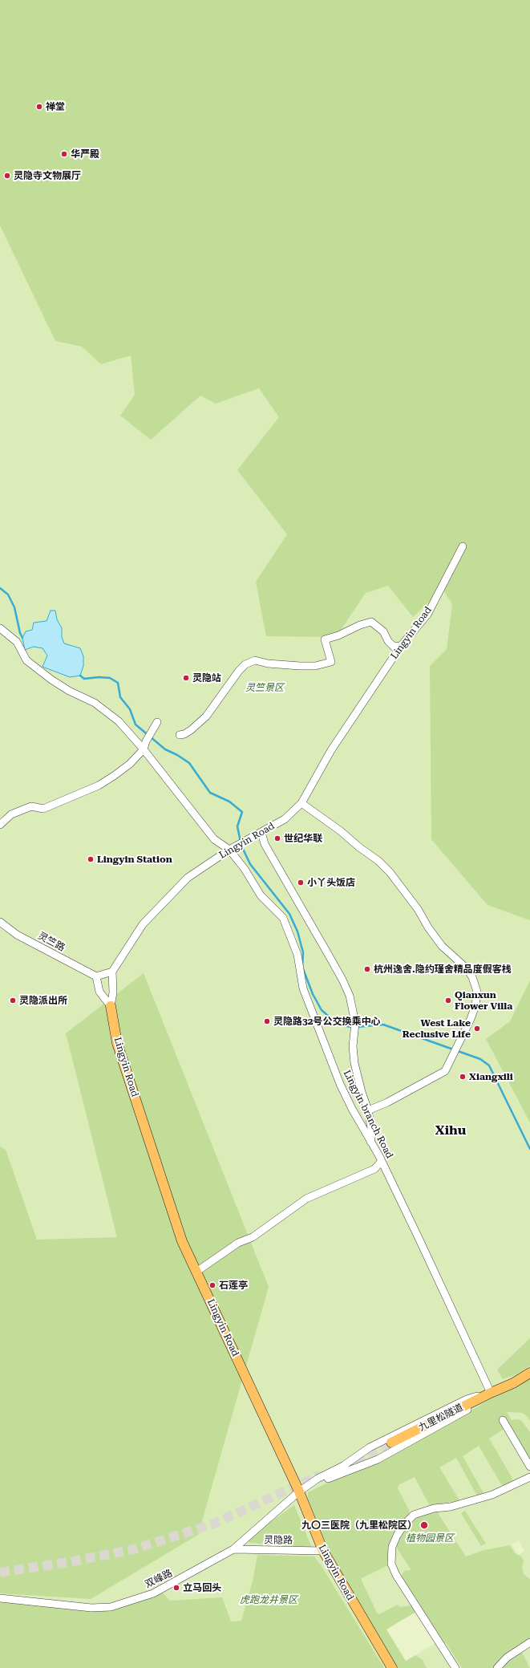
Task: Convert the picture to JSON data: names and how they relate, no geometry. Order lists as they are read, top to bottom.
{
  "streets": {
    "main road": ["Lingyin Road", "九里松隧道"],
    "street": [
      "灵竺路",
      "Lingyin branch Road",
      "灵隐路",
      "双峰路"
    ]
  },
  "crossings": [
    ["Lingyin Road", "Lingyin branch Road"],
    ["Lingyin Road", "灵隐路"],
    ["Lingyin Road", "双峰路"],
    ["Lingyin branch Road", "九里松隧道"],
    ["灵隐路", "双峰路"]
  ],
  "districts": ["Xihu"],
  "parks": ["灵竺景区", "植物园景区", "虎跑龙井景区"],
  "places": [
    "禅堂",
    "华严殿",
    "灵隐寺文物展厅",
    "灵隐站",
    "世纪华联",
    "Lingyin Station",
    "小丫头饭店",
    "杭州逸舍.隐约瑾舍精品度假客栈",
    "灵隐派出所",
    "Qianxun Flower Villa",
    "灵隐路32号公交换乘中心",
    "West Lake Reclusive Life",
    "Xiangxili",
    "石莲亭",
    "九〇三医院（九里松院区）",
    "立马回头"
  ]
}
